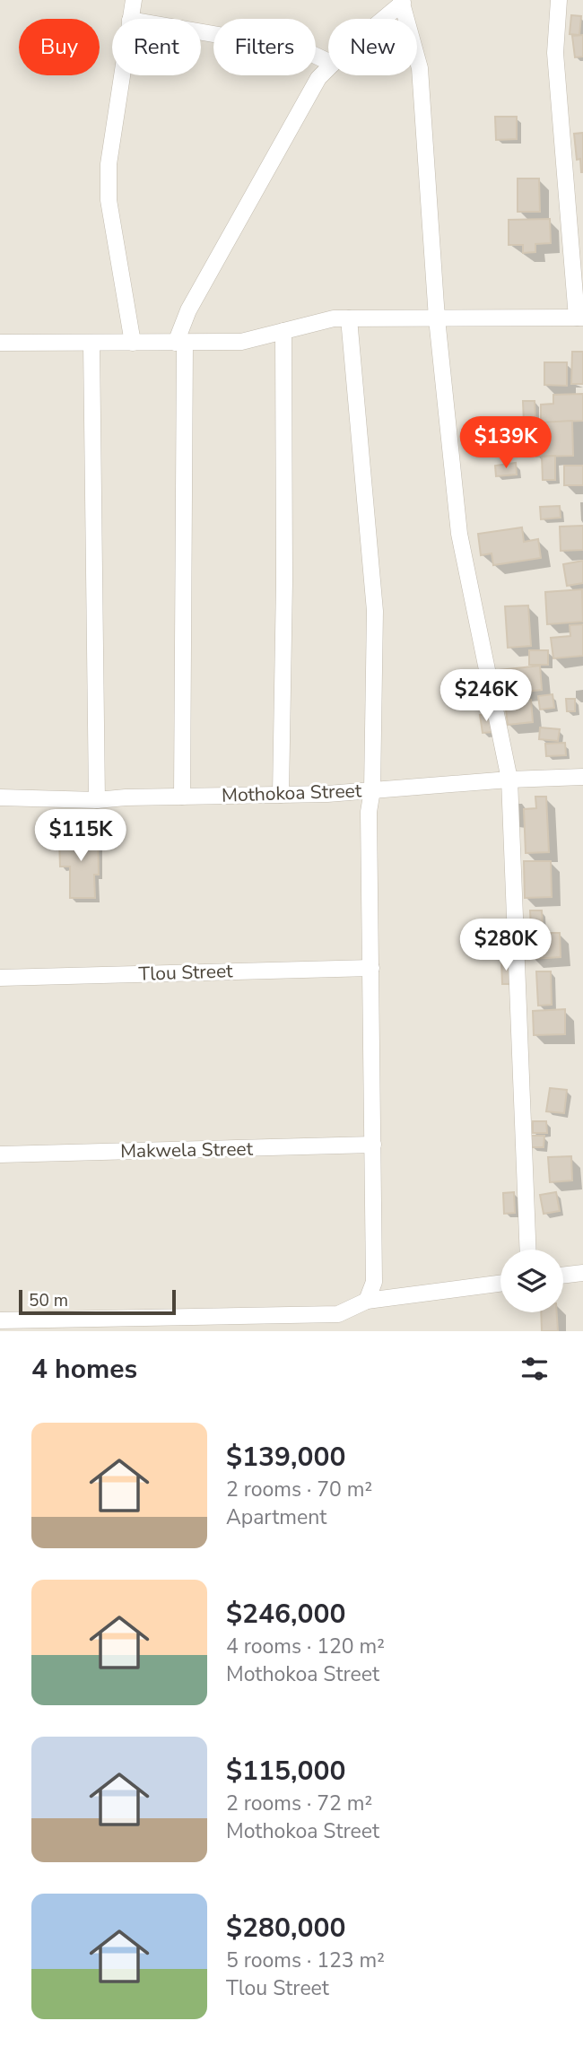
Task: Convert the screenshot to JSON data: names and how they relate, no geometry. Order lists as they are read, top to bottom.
{
  "streets": {
    "street": ["Mothokoa Street", "Tlou Street", "Makwela Street"]
  },
  "scale_bar": "50 m",
  "page": {
    "chip": [
      "Buy",
      "Rent",
      "Filters",
      "New"
    ],
    "price": [
      "$139K",
      "$246K",
      "$115K",
      "$280K"
    ],
    "scale": "50 m",
    "heading": "4 homes",
    "list": [
      {
        "name": "$139,000",
        "note": "2 rooms · 70 m² · Apartment"
      },
      {
        "name": "$246,000",
        "note": "4 rooms · 120 m² · Mothokoa Street"
      },
      {
        "name": "$115,000",
        "note": "2 rooms · 72 m² · Mothokoa Street"
      },
      {
        "name": "$280,000",
        "note": "5 rooms · 123 m² · Tlou Street"
      }
    ]
  }
}
